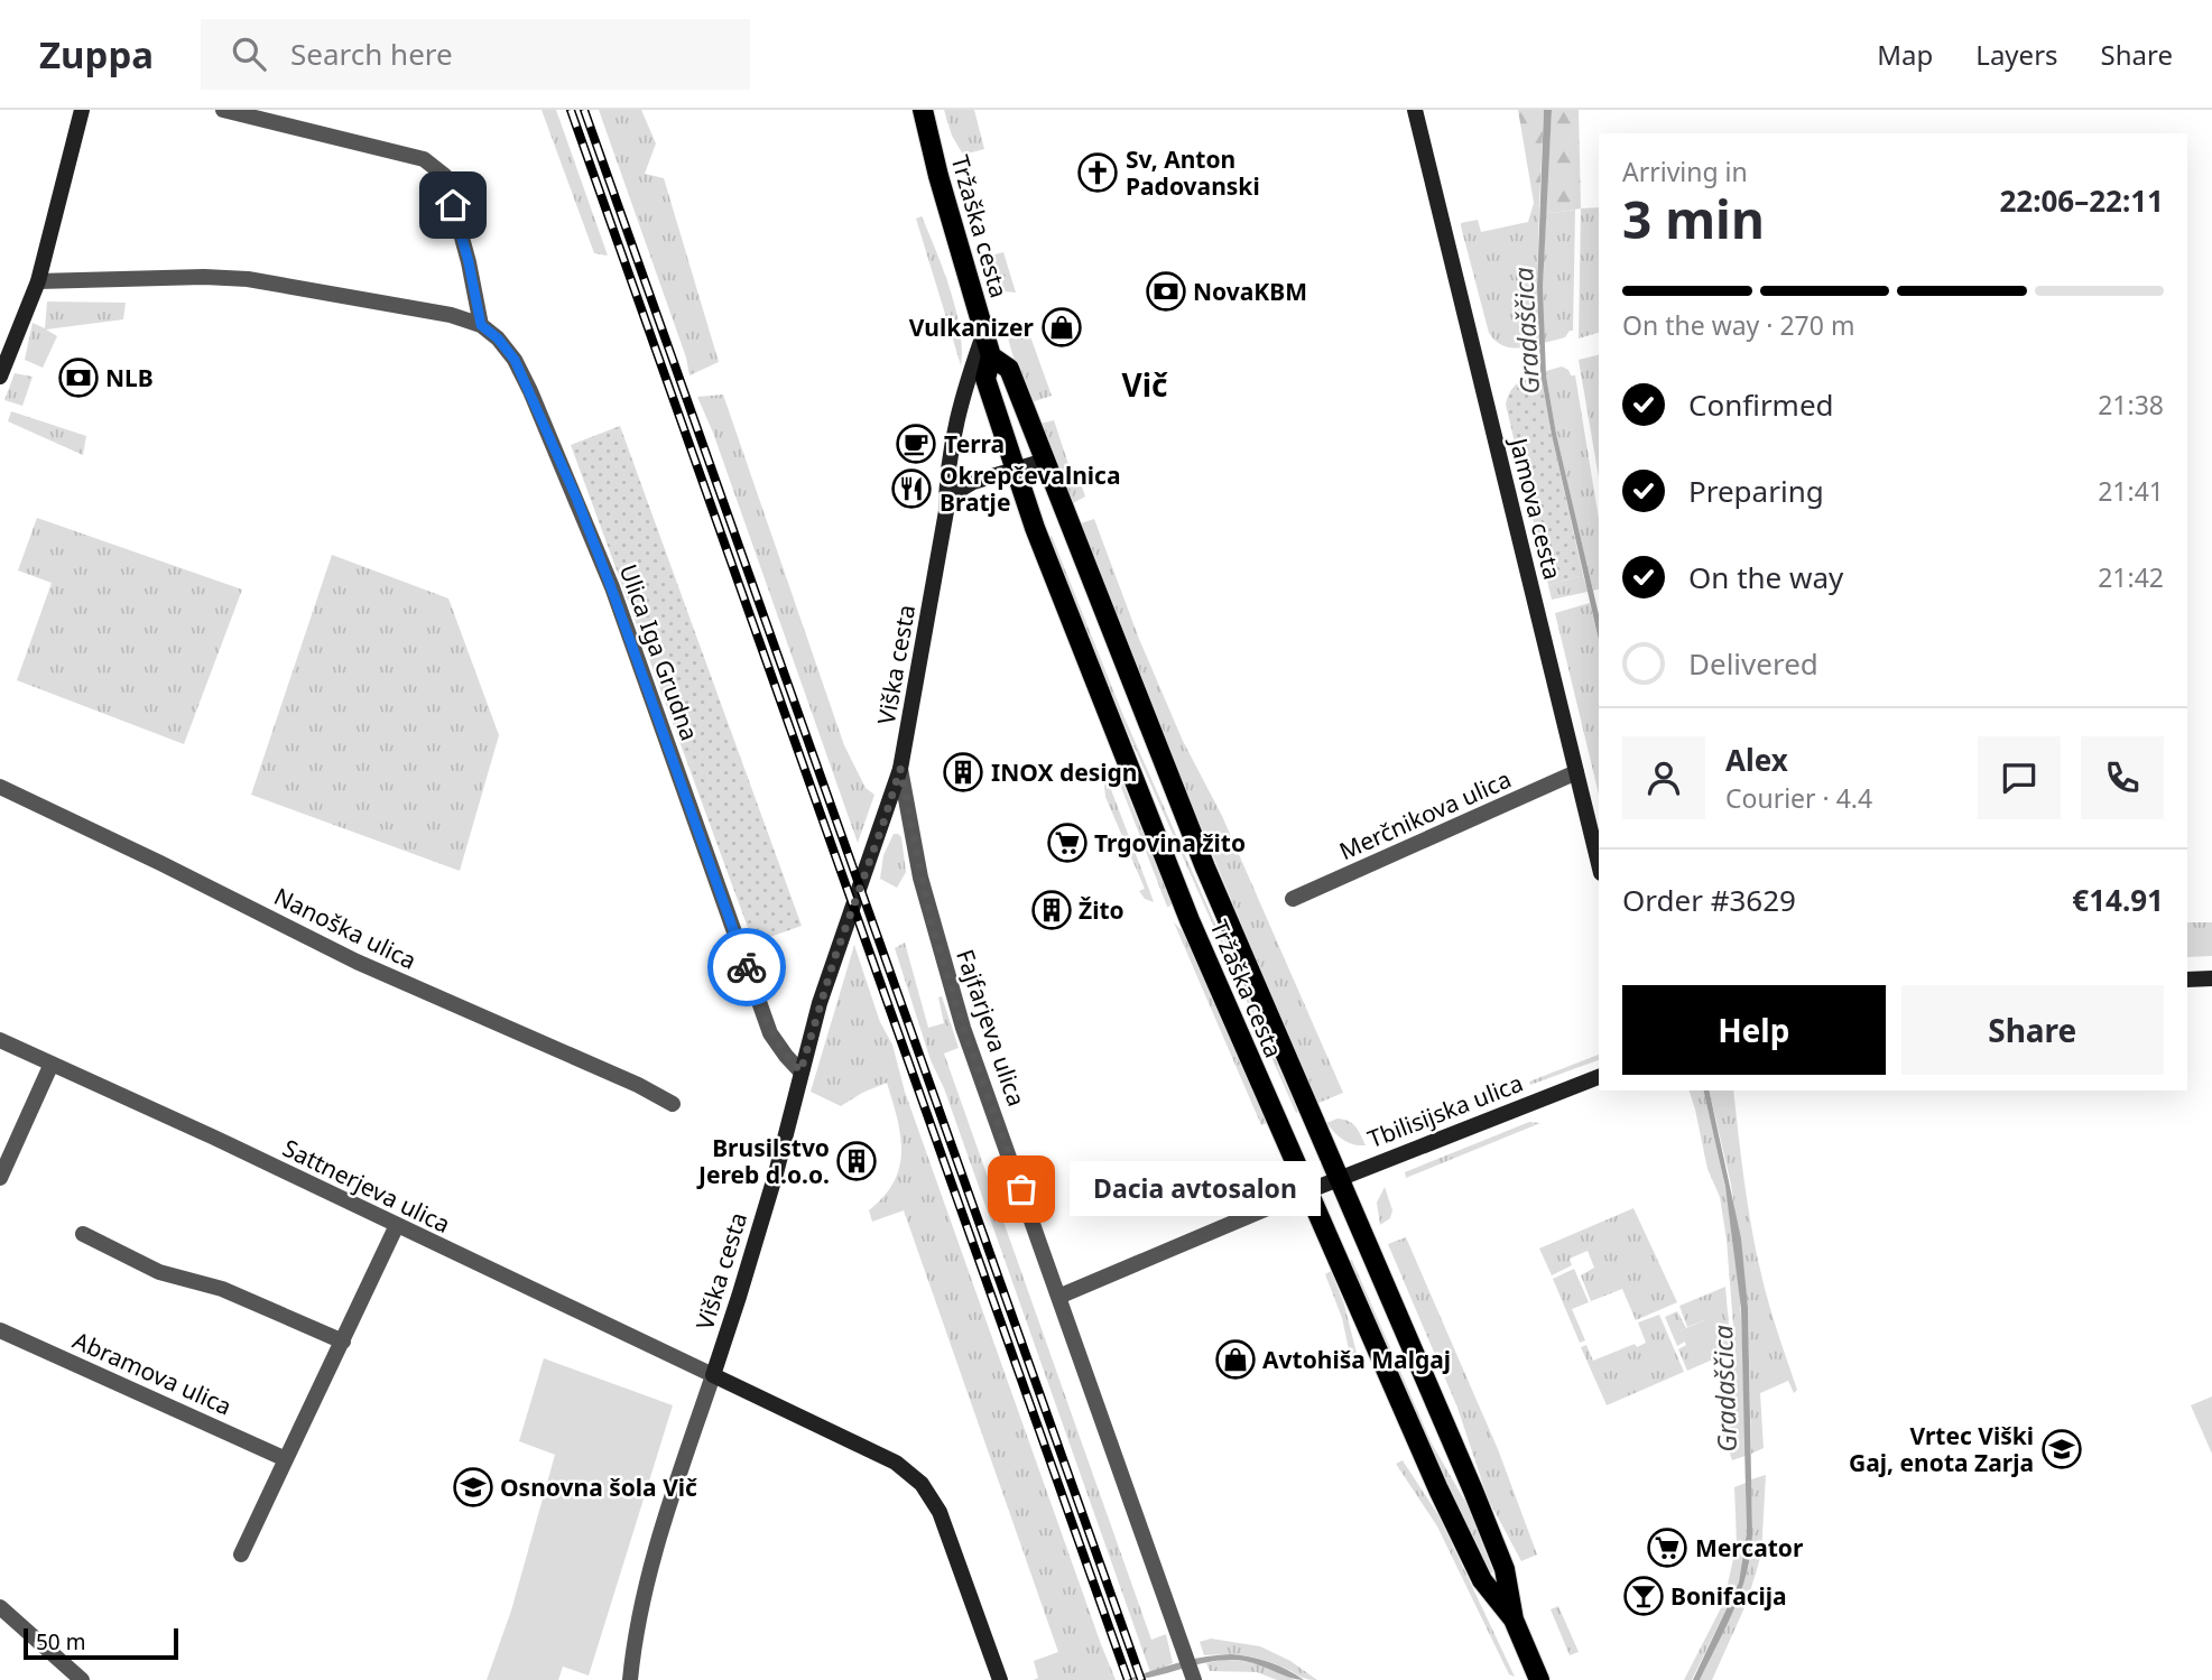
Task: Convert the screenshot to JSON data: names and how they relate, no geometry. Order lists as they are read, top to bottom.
{
  "streets": {
    "main road": ["Tržaška cesta"],
    "street": [
      "Jamova cesta",
      "Ulica Iga Grudna",
      "Viška cesta",
      "Merčnikova ulica",
      "Nanoška ulica",
      "Fajfarjeva ulica",
      "Tbilisijska ulica",
      "Sattnerjeva ulica",
      "Abramova ulica"
    ]
  },
  "crossings": [
    ["Tržaška cesta", "Viška cesta"],
    ["Tržaška cesta", "Tbilisijska ulica"],
    ["Jamova cesta", "Merčnikova ulica"],
    ["Ulica Iga Grudna", "Viška cesta"],
    ["Viška cesta", "Fajfarjeva ulica"],
    ["Viška cesta", "Sattnerjeva ulica"]
  ],
  "districts": ["Vič"],
  "water": ["Gradaščica"],
  "places": {
    "church": ["Sv, Anton Padovanski"],
    "bank": ["NovaKBM", "NLB"],
    "shop": ["Vulkanizer", "Avtohiša Malgaj"],
    "cafe": ["Terra"],
    "restaurant": ["Okrepčevalnica Bratje"],
    "building": ["INOX design", "Žito", "Brusilstvo Jereb d.o.o."],
    "supermarket": ["Trgovina žito", "Mercator"],
    "other": ["Dacia avtosalon"],
    "school or university": ["Vrtec Viški Gaj, enota Zarja", "Osnovna šola Vič"],
    "bar": ["Bonifacija"]
  },
  "scale_bar": "50 m",
  "page": {
    "header": "Zuppa",
    "search": "Search here",
    "nav": ["Map", "Layers", "Share"],
    "heading": ["3 min", "Arriving in", "22:06–22:11"],
    "panel": [
      "Alex",
      "Courier · 4.4",
      "Order #3629",
      "€14.91"
    ],
    "bar": "On the way · 270 m",
    "list": [
      ["Confirmed", "21:38"],
      ["Preparing", "21:41"],
      ["On the way", "21:42"],
      "Delivered"
    ],
    "buttons": ["Help", "Share"],
    "bubble": "Dacia avtosalon",
    "scale": "50 m"
  }
}
